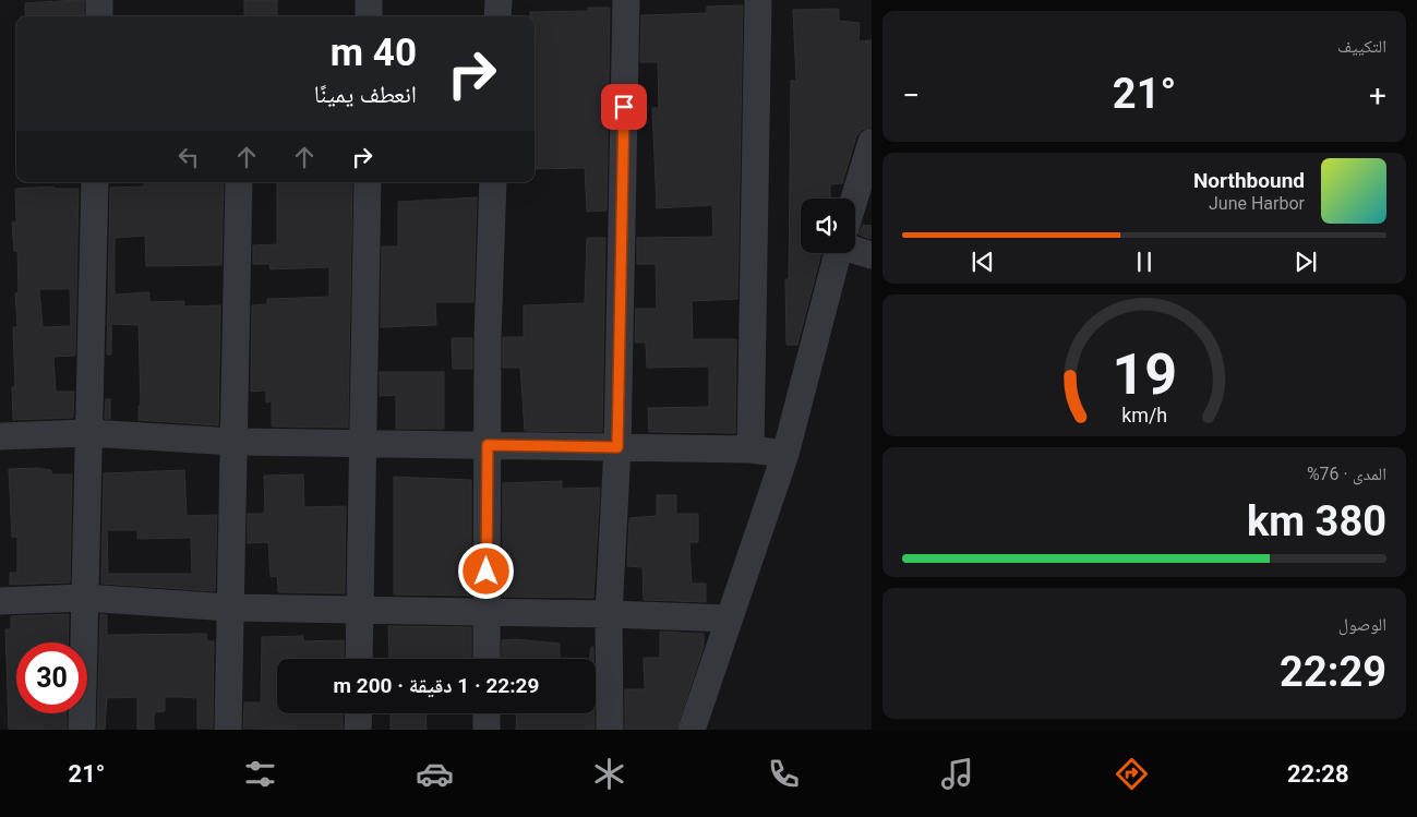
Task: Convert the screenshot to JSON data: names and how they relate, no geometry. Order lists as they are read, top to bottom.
{
  "page": {
    "tile": [
      "التكييف",
      ["المدى · 76%", "380 km"],
      ["الوصول", "22:29"]
    ],
    "turn": ["40 m", "انعطف يمينًا"],
    "heat": ["−", "21°", "+"],
    "song": ["Northbound", "June Harbor"],
    "limit": "30",
    "trip": "22:29 · 1 دقيقة · 200 m",
    "tabs": ["22:28", "21°"],
    "gauge": ["19", "km/h"]
  }
}
